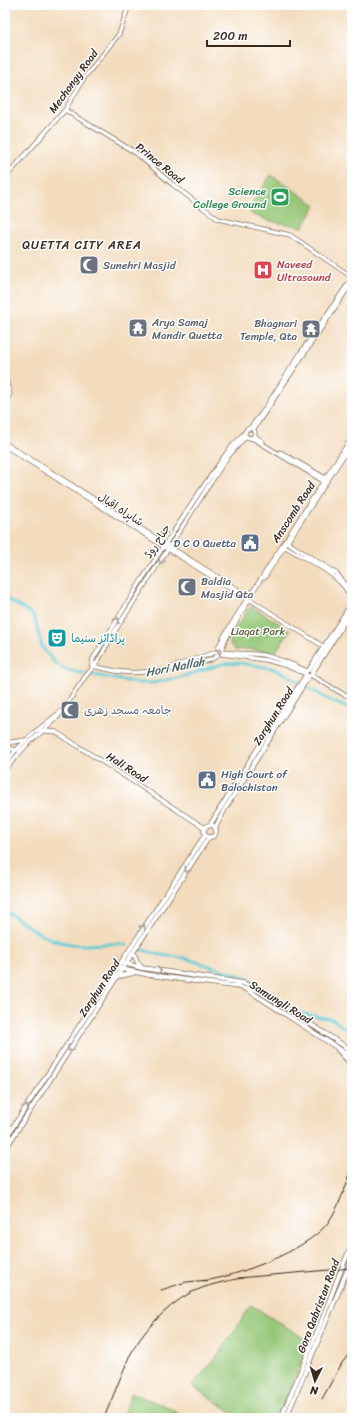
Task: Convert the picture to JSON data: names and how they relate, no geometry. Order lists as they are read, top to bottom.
{
  "streets": {
    "main road": ["Zarghun Road", "Samungli Road", "Gora Qabristan Road"],
    "street": [
      "Mechongy Road",
      "Prince Road",
      "شاہراہ اقبال",
      "Anscomb Road",
      "جناح روڈ",
      "Hali Road"
    ]
  },
  "crossings": [
    ["Mechongy Road", "Prince Road"],
    ["Prince Road", "جناح روڈ"],
    ["شاہراہ اقبال", "جناح روڈ"],
    ["جناح روڈ", "Hali Road"],
    ["Zarghun Road", "Hali Road"],
    ["Zarghun Road", "Samungli Road"]
  ],
  "districts": ["QUETTA CITY AREA"],
  "water": ["Hori Nallah"],
  "parks": ["Liaqat Park"],
  "places": {
    "sports": ["Science College Ground"],
    "mosque": ["Sunehri Masjid", "Baldia Masjid Qta", "جامعہ مسجد زھری"],
    "hospital": ["Naveed Ultrasound"],
    "temple": ["Arya Samaj Mandir Quetta", "Bhagnari Temple, Qta"],
    "public building": ["D C O Quetta", "High Court of Balochistan"],
    "theatre": ["پراڈائز سنیما"]
  },
  "scale_bar": "200 m",
  "north": "bottom"
}
